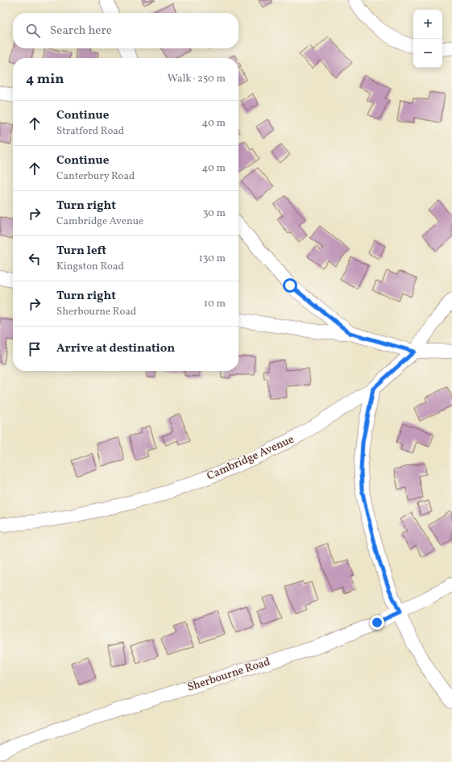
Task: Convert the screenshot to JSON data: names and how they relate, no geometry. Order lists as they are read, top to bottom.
{
  "streets": {
    "street": ["Cambridge Avenue", "Sherbourne Road"]
  },
  "page": {
    "map_buttons": ["+", "−"],
    "search": "Search here",
    "heading": ["4 min", "Walk · 250 m"],
    "list": [
      ["Continue", "Stratford Road", "40 m"],
      ["Continue", "Canterbury Road", "40 m"],
      ["Turn right", "Cambridge Avenue", "30 m"],
      ["Turn left", "Kingston Road", "130 m"],
      ["Turn right", "Sherbourne Road", "10 m"],
      "Arrive at destination"
    ]
  }
}
